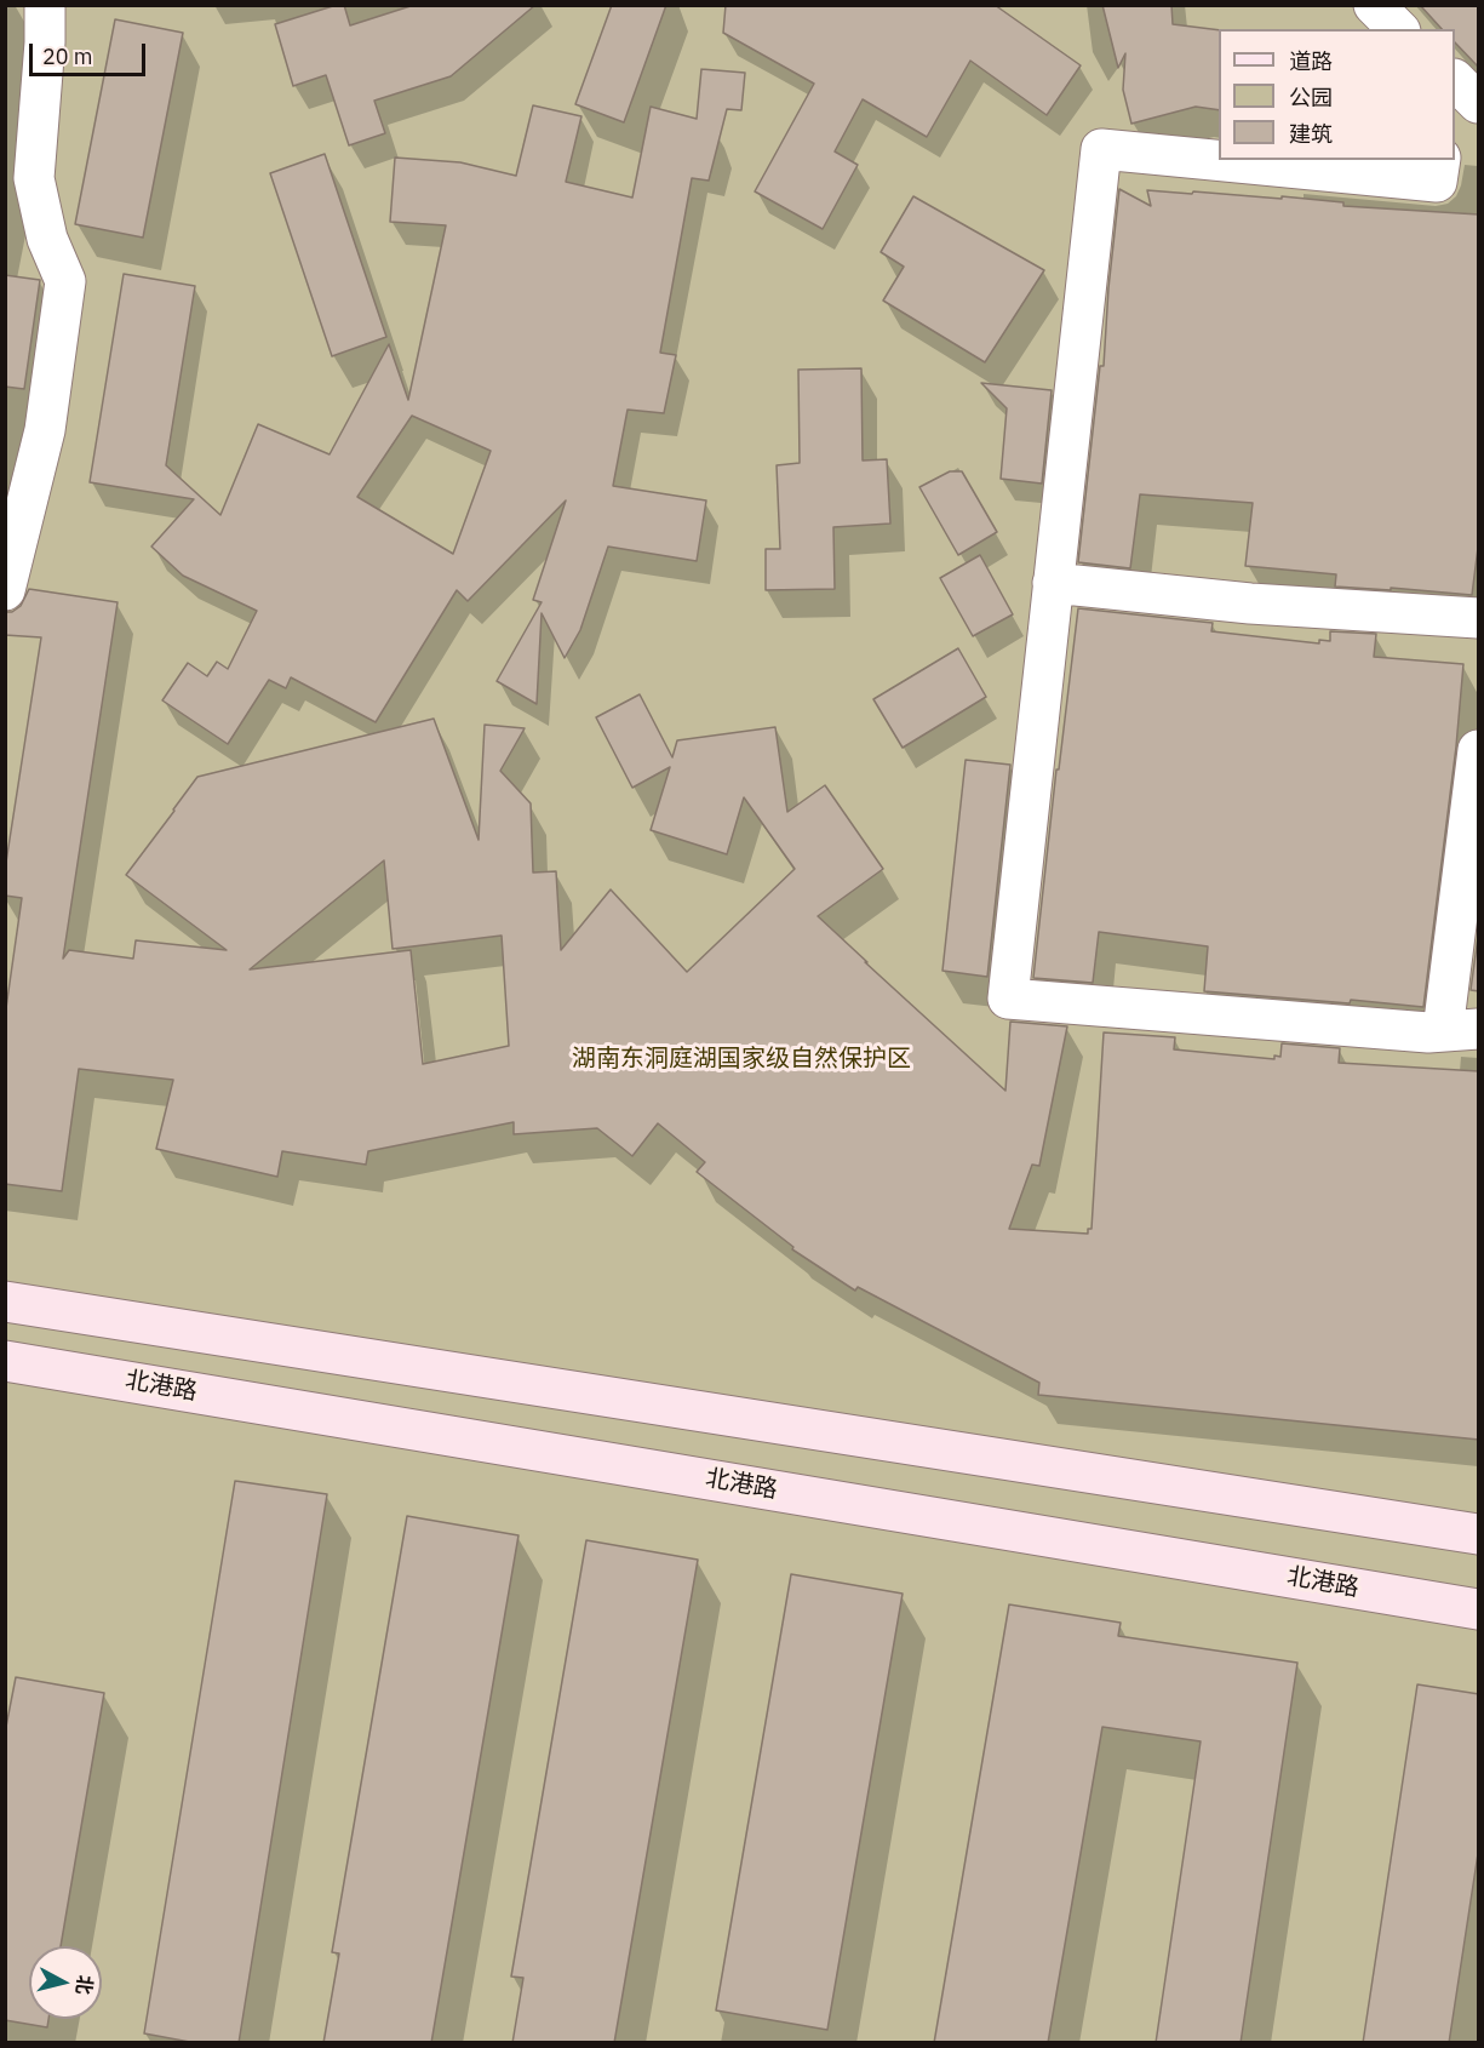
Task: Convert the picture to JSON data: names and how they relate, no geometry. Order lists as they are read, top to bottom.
{
  "streets": {
    "main road": ["北港路"]
  },
  "parks": ["湖南东洞庭湖国家级自然保护区"],
  "legend": ["道路", "公园", "建筑"],
  "scale_bar": "20 m",
  "north": "right"
}
